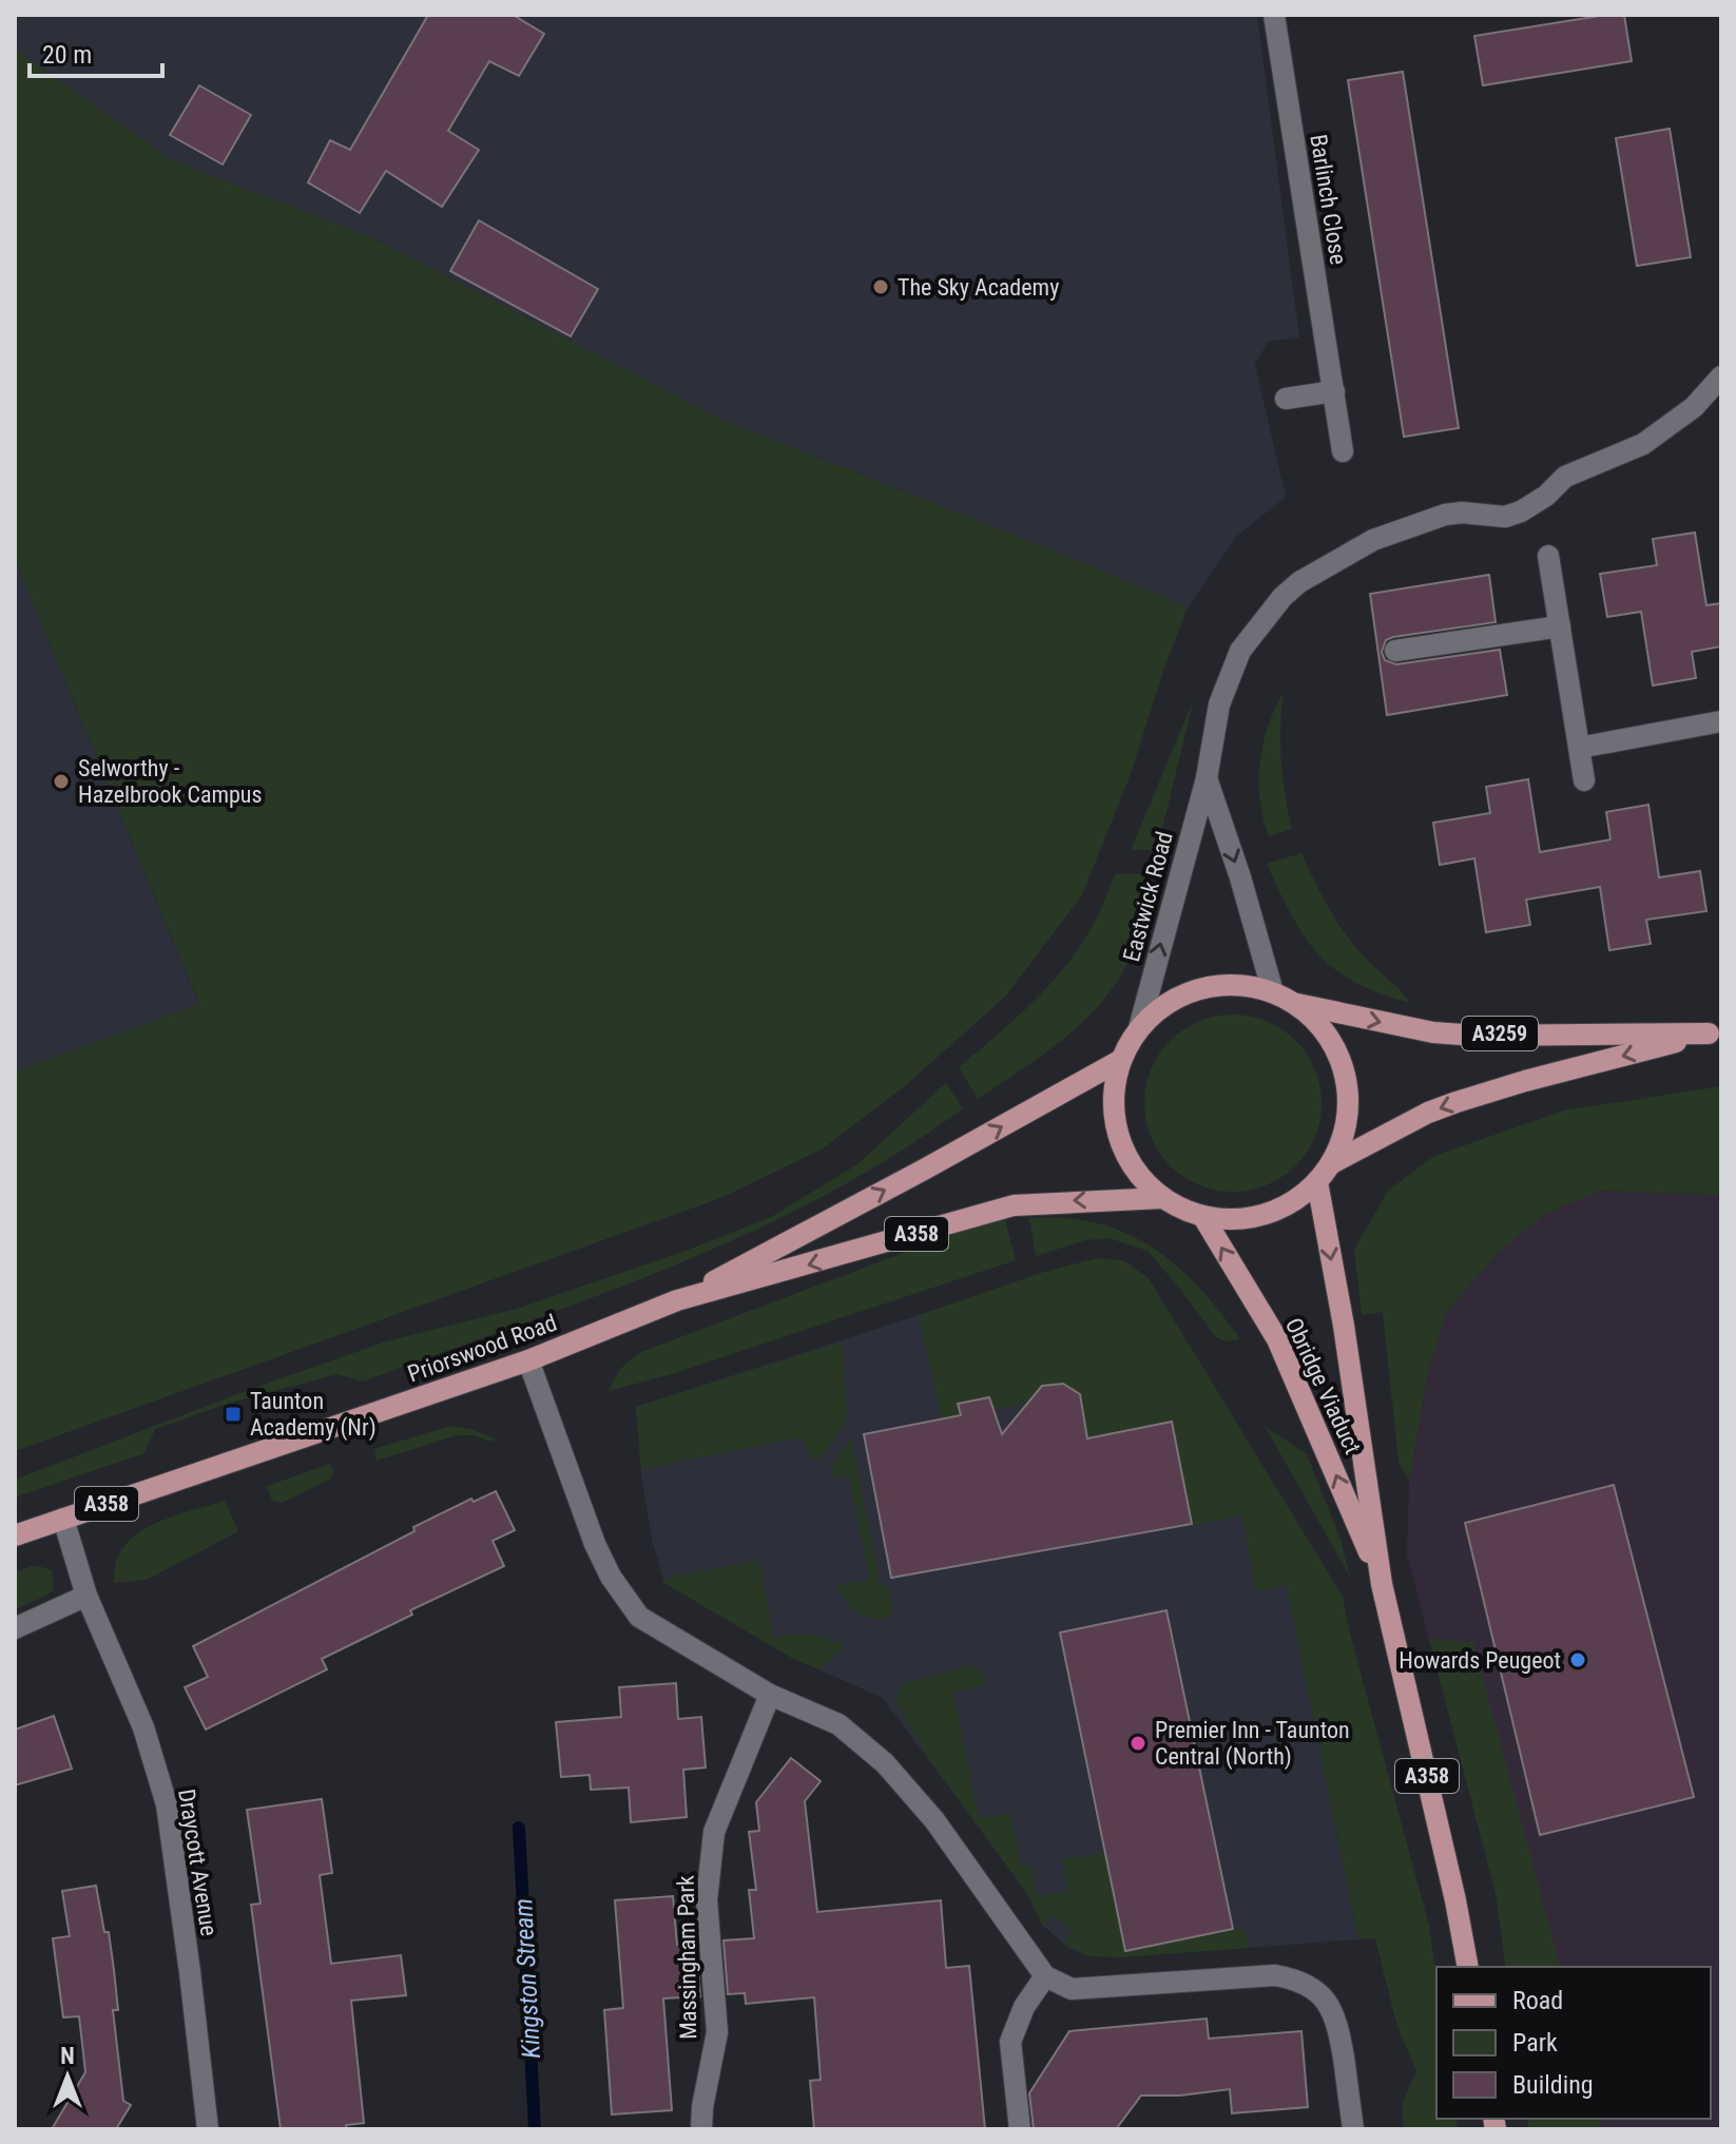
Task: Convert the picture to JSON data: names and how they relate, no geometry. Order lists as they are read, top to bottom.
{
  "streets": {
    "main road": [
      "A3259",
      "A358",
      "Priorswood Road",
      "Obridge Viaduct"
    ],
    "street": [
      "Barlinch Close",
      "Eastwick Road",
      "Draycott Avenue",
      "Massingham Park"
    ]
  },
  "crossings": [
    ["Eastwick Road", "Priorswood Road"],
    ["Eastwick Road", "Obridge Viaduct"],
    ["Priorswood Road", "Obridge Viaduct"],
    ["Priorswood Road", "Draycott Avenue"]
  ],
  "water": ["Kingston Stream"],
  "places": {
    "other": [
      "The Sky Academy",
      "Selworthy - Hazelbrook Campus",
      "Howards Peugeot",
      "Premier Inn - Taunton Central (North)"
    ],
    "transit": ["Taunton Academy (Nr)"]
  },
  "legend": ["Road", "Park", "Building"],
  "scale_bar": "20 m",
  "north": "top"
}
